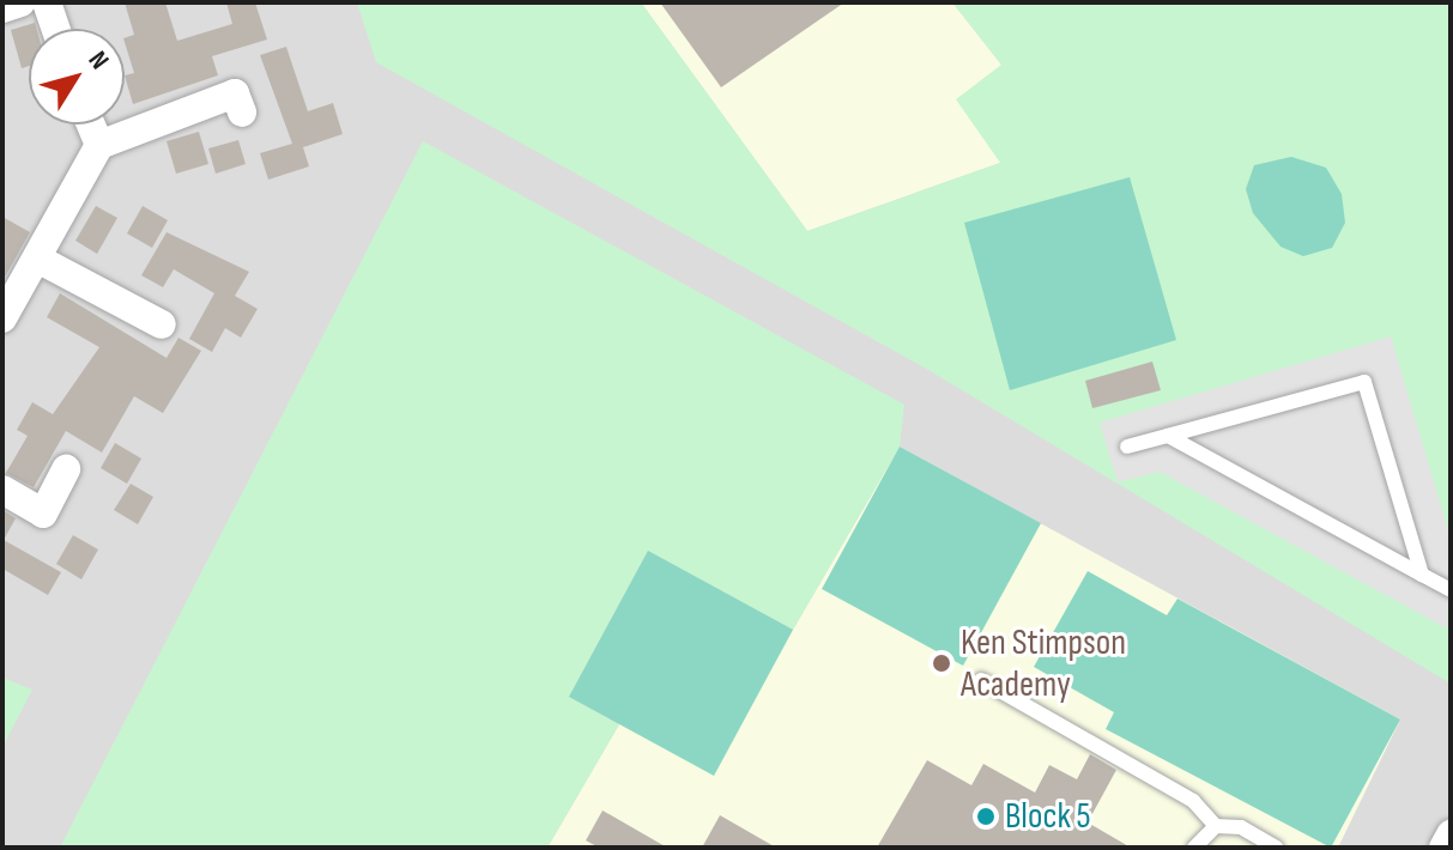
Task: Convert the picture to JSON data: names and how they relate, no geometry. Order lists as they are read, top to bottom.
{
  "places": ["Ken Stimpson Academy", "Block 5"],
  "north": "top right"
}
